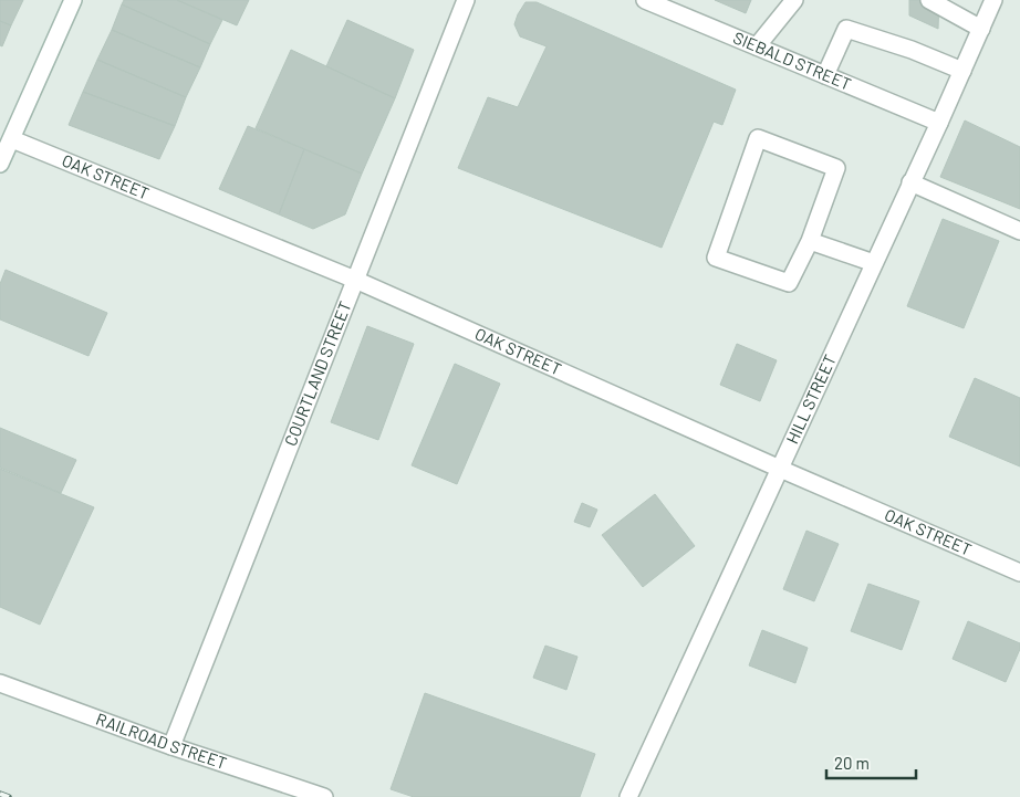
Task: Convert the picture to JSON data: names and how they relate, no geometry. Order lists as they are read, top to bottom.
{
  "streets": {
    "street": [
      "SIEBALD STREET",
      "OAK STREET",
      "COURTLAND STREET",
      "HILL STREET",
      "RAILROAD STREET"
    ]
  },
  "crossings": [
    ["SIEBALD STREET", "HILL STREET"],
    ["OAK STREET", "COURTLAND STREET"],
    ["OAK STREET", "HILL STREET"],
    ["COURTLAND STREET", "RAILROAD STREET"]
  ],
  "scale_bar": "20 m"
}
